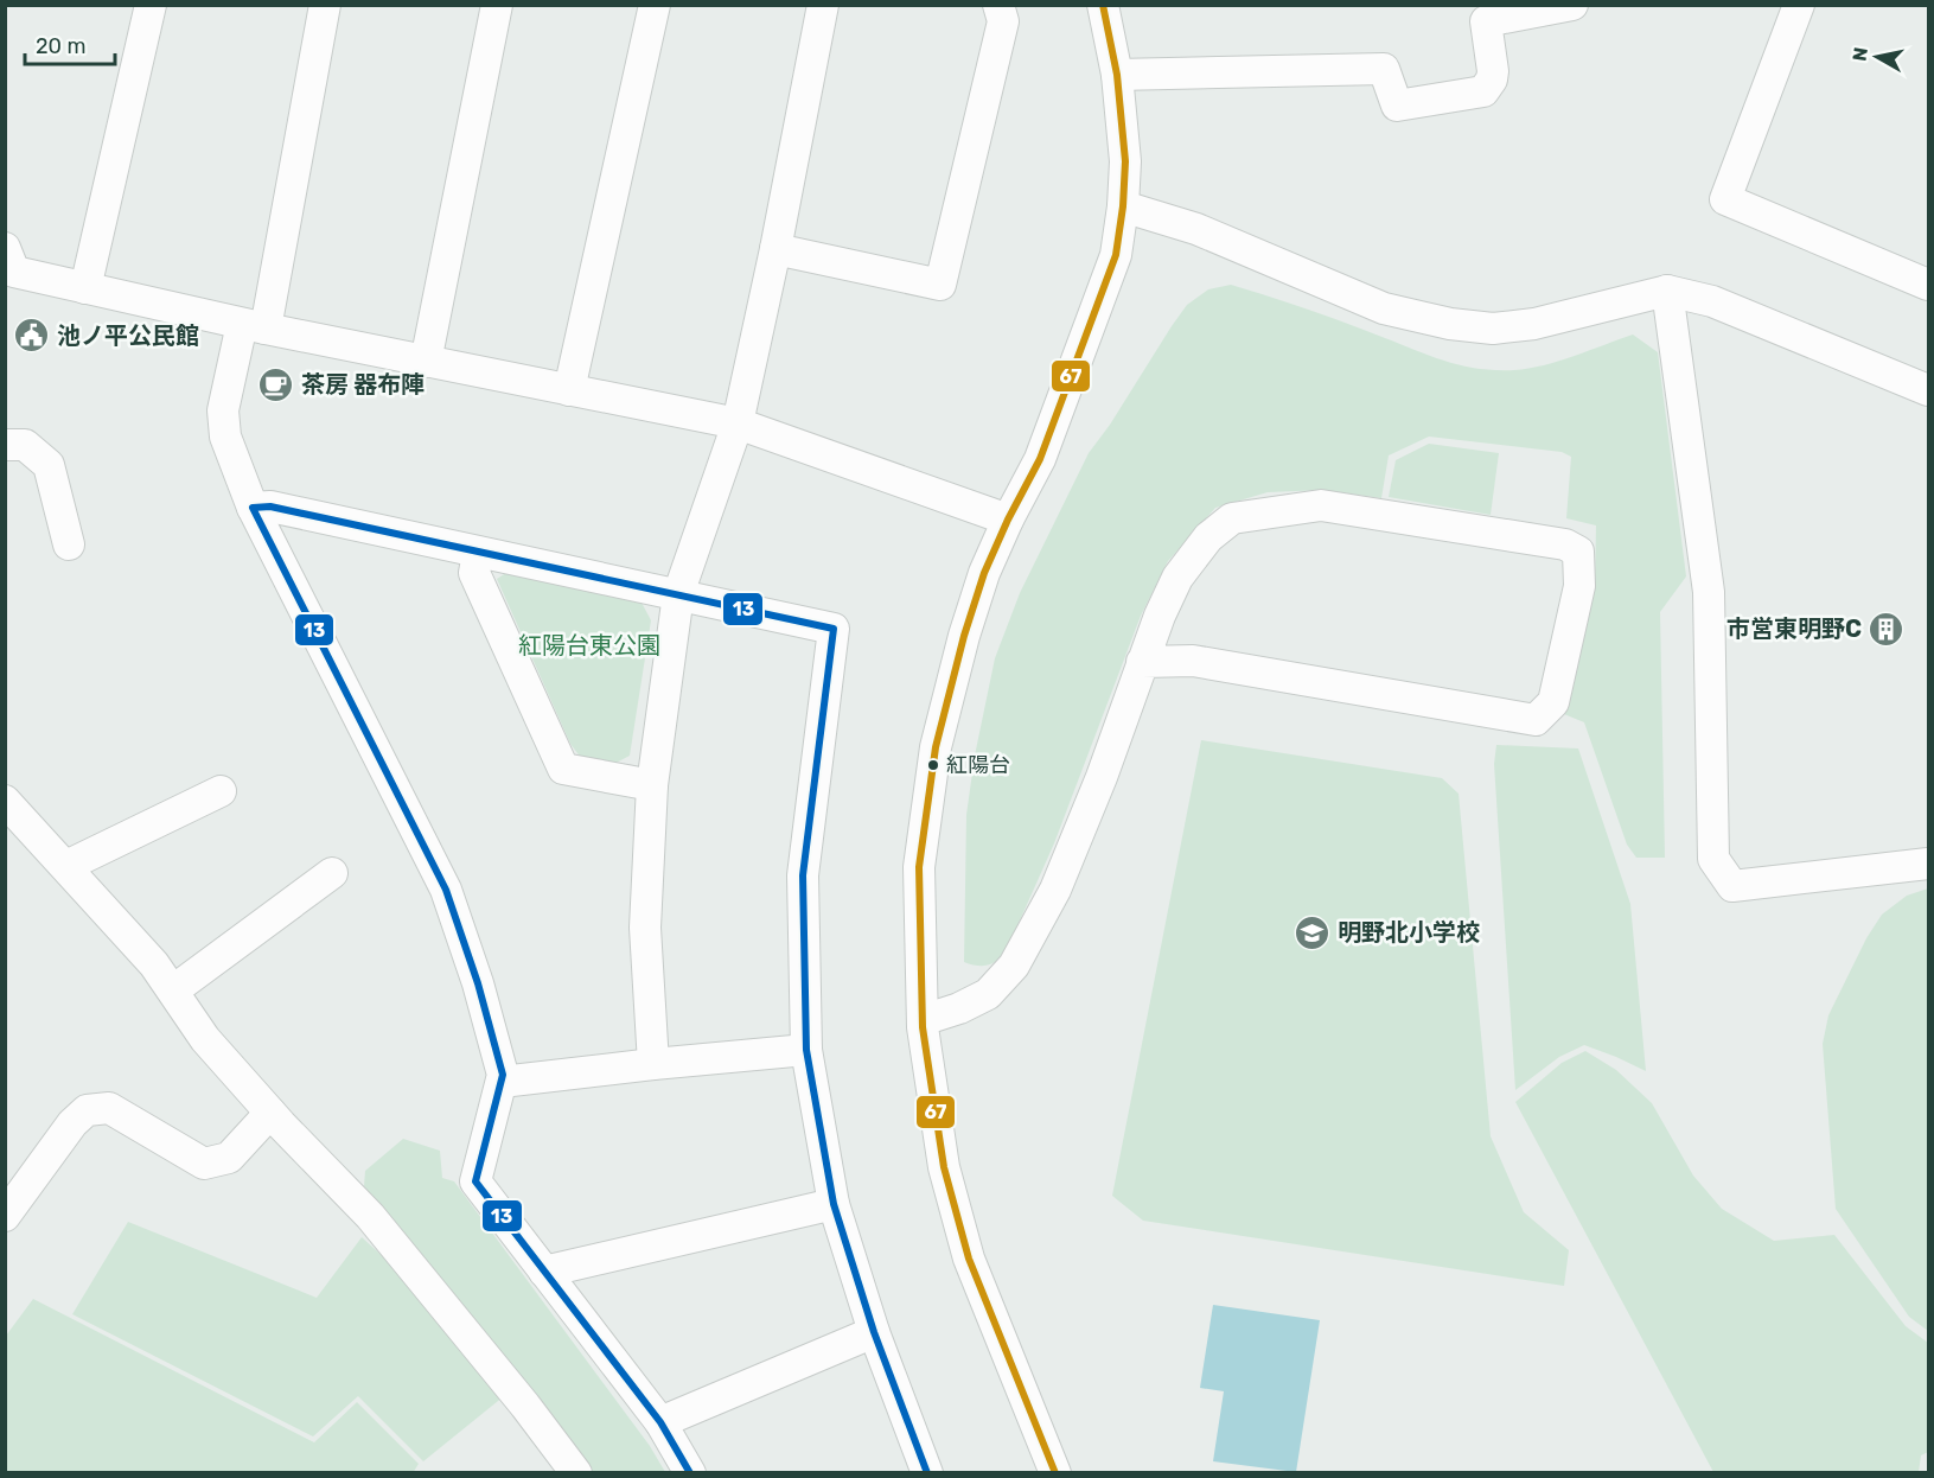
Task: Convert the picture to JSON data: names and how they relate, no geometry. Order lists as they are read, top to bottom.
{
  "parks": ["紅陽台東公園"],
  "places": {
    "public building": ["池ノ平公民館"],
    "cafe": ["茶房 器布陣"],
    "building": ["市営東明野C"],
    "other": ["紅陽台"],
    "school or university": ["明野北小学校"]
  },
  "lines": ["transit line 67", "transit line 13"],
  "scale_bar": "20 m",
  "north": "left"
}
